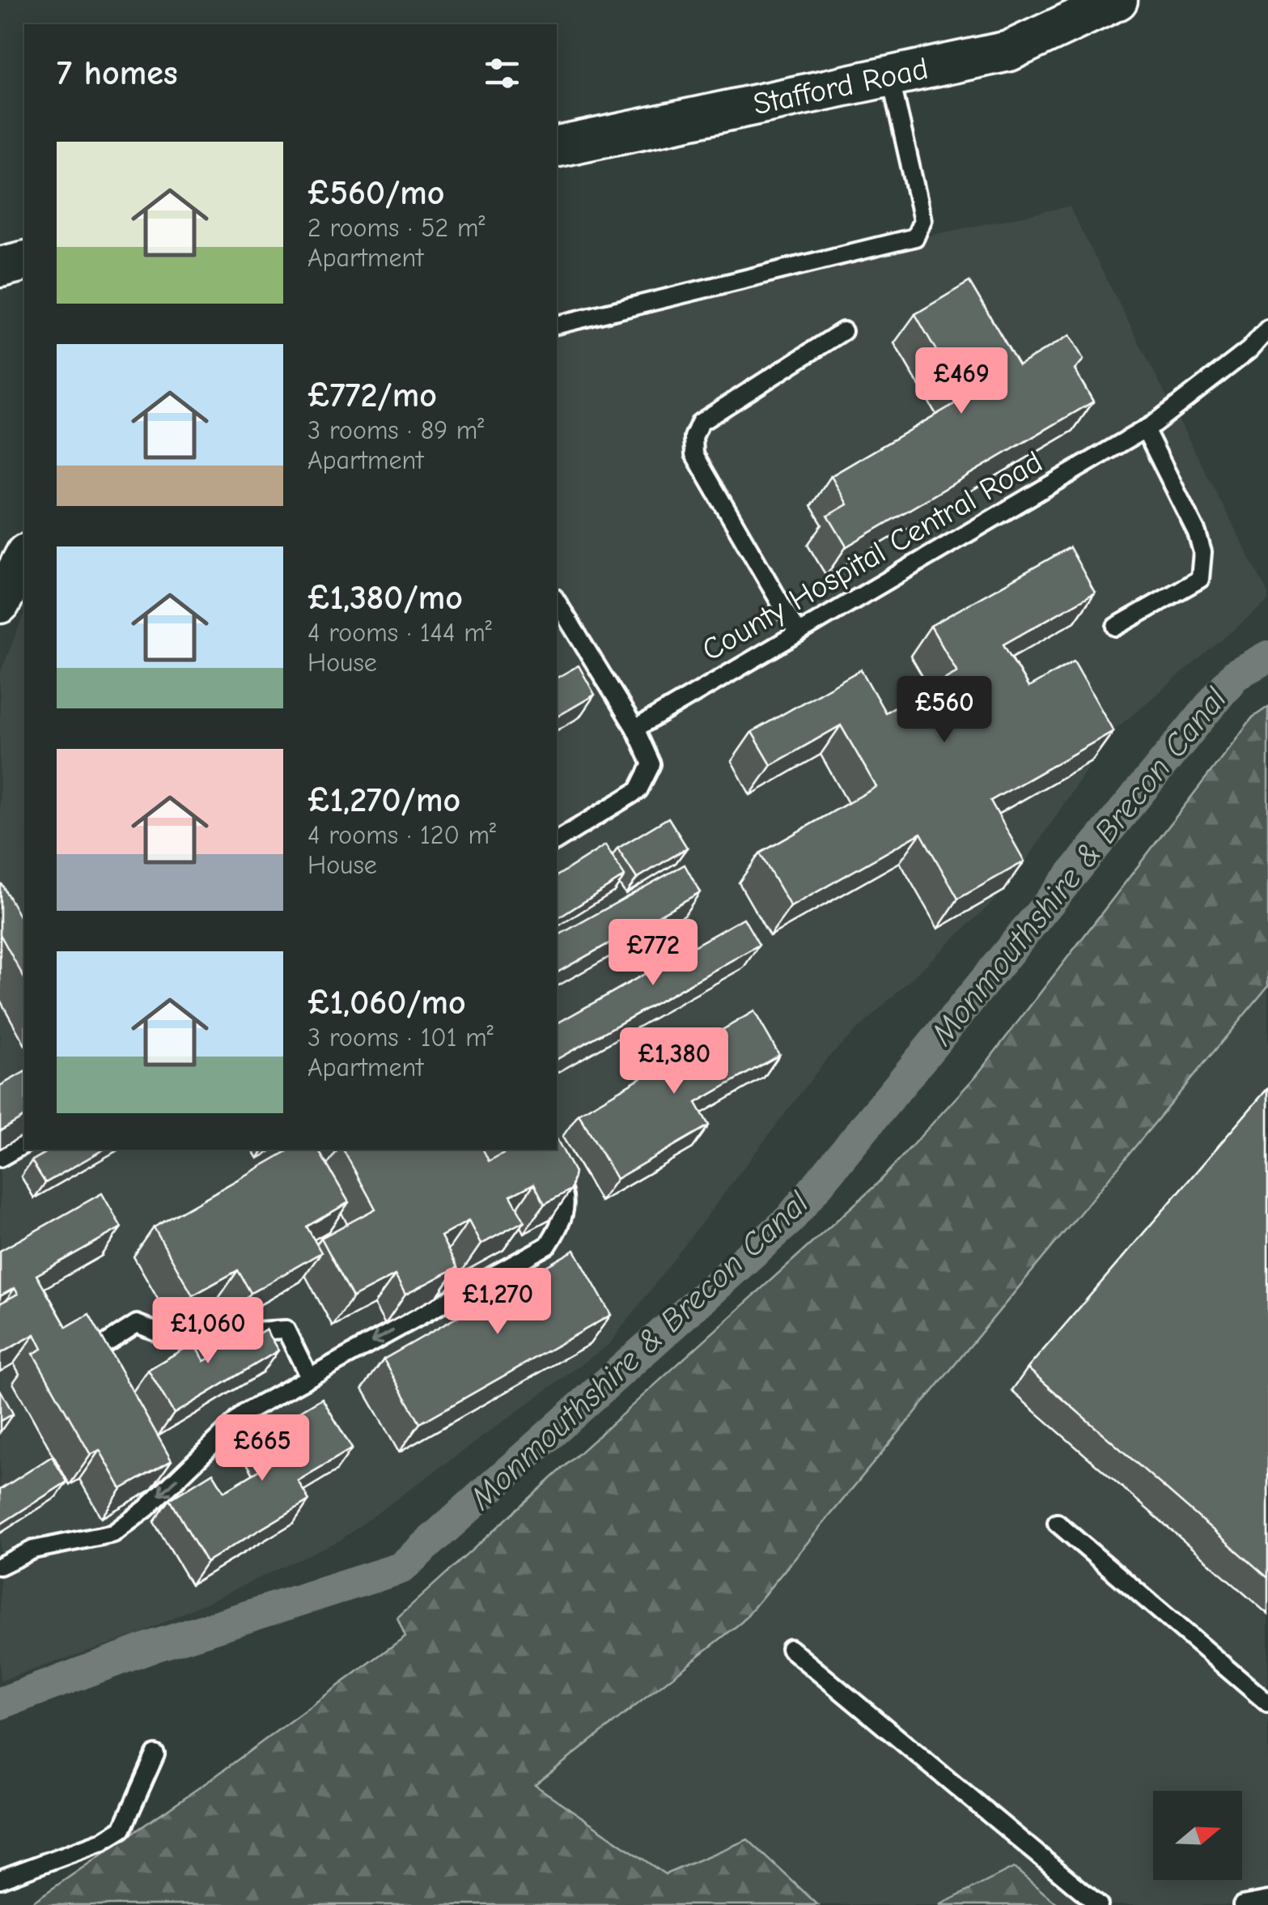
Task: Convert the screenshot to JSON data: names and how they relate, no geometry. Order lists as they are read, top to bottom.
{
  "streets": {
    "street": ["Stafford Road"],
    "lane": ["County Hospital Central Road"]
  },
  "water": ["Monmouthshire & Brecon Canal"],
  "north": "right",
  "page": {
    "heading": "7 homes",
    "list": [
      {
        "name": "£560/mo",
        "note": "2 rooms · 52 m² · Apartment"
      },
      {
        "name": "£772/mo",
        "note": "3 rooms · 89 m² · Apartment"
      },
      {
        "name": "£1,380/mo",
        "note": "4 rooms · 144 m² · House"
      },
      {
        "name": "£1,270/mo",
        "note": "4 rooms · 120 m² · House"
      },
      {
        "name": "£1,060/mo",
        "note": "3 rooms · 101 m² · Apartment"
      }
    ],
    "price": [
      "£469",
      "£560",
      "£772",
      "£1,380",
      "£1,270",
      "£1,060",
      "£665"
    ]
  }
}
